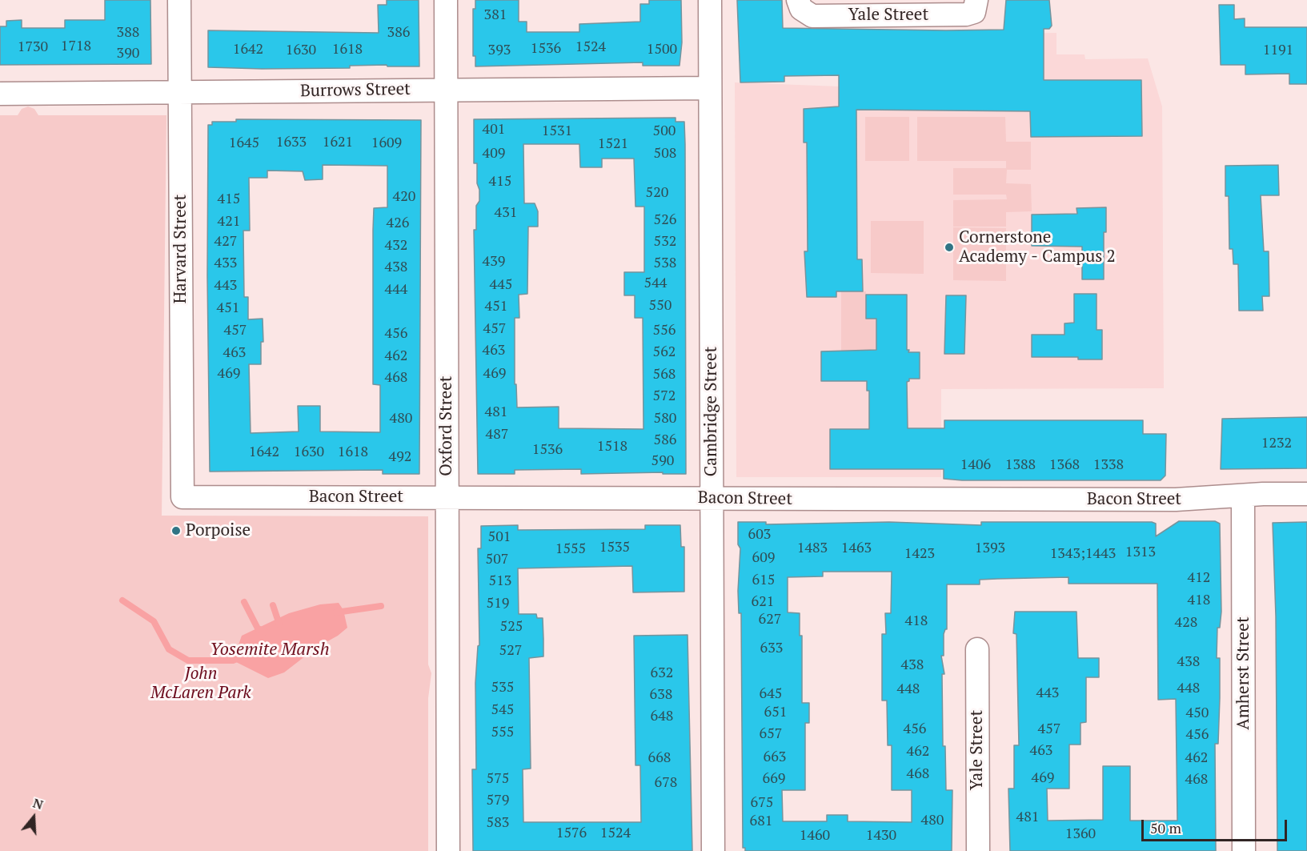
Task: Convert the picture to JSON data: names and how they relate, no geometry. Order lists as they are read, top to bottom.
{
  "streets": {
    "street": [
      "Yale Street",
      "Burrows Street",
      "Harvard Street",
      "Cambridge Street",
      "Oxford Street",
      "Bacon Street",
      "Amherst Street"
    ]
  },
  "crossings": [
    ["Burrows Street", "Harvard Street"],
    ["Burrows Street", "Cambridge Street"],
    ["Burrows Street", "Oxford Street"],
    ["Harvard Street", "Bacon Street"],
    ["Cambridge Street", "Bacon Street"],
    ["Oxford Street", "Bacon Street"],
    ["Bacon Street", "Amherst Street"]
  ],
  "water": ["Yosemite Marsh"],
  "parks": ["John McLaren Park"],
  "places": ["Cornerstone Academy - Campus 2", "Porpoise"],
  "house_numbers": [
    "381",
    "388",
    "386",
    "1718",
    "1730",
    "1524",
    "1536",
    "1642",
    "1618",
    "1500",
    "1630",
    "393",
    "1191",
    "390",
    "401",
    "1531",
    "500",
    "1633",
    "1621",
    "1645",
    "1609",
    "1521",
    "409",
    "508",
    "415",
    "520",
    "420",
    "415",
    "431",
    "526",
    "421",
    "426",
    "427",
    "532",
    "432",
    "439",
    "433",
    "538",
    "438",
    "544",
    "445",
    "443",
    "444",
    "550",
    "451",
    "451",
    "457",
    "457",
    "556",
    "456",
    "463",
    "562",
    "463",
    "462",
    "469",
    "469",
    "568",
    "468",
    "572",
    "481",
    "480",
    "580",
    "487",
    "586",
    "1232",
    "1518",
    "1536",
    "1642",
    "1630",
    "1618",
    "492",
    "590",
    "1406",
    "1388",
    "1368",
    "1338",
    "603",
    "501",
    "1535",
    "1483",
    "1463",
    "1393",
    "1555",
    "1313",
    "1423",
    "1343;1443",
    "609",
    "507",
    "412",
    "615",
    "513",
    "418",
    "621",
    "519",
    "627",
    "418",
    "428",
    "525",
    "633",
    "527",
    "438",
    "438",
    "632",
    "535",
    "448",
    "448",
    "443",
    "645",
    "638",
    "545",
    "651",
    "450",
    "648",
    "456",
    "457",
    "555",
    "657",
    "456",
    "463",
    "462",
    "663",
    "668",
    "462",
    "468",
    "469",
    "575",
    "669",
    "468",
    "678",
    "579",
    "675",
    "481",
    "480",
    "681",
    "583",
    "1576",
    "1524",
    "1360",
    "1460",
    "1430"
  ],
  "scale_bar": "50 m",
  "north": "top"
}
